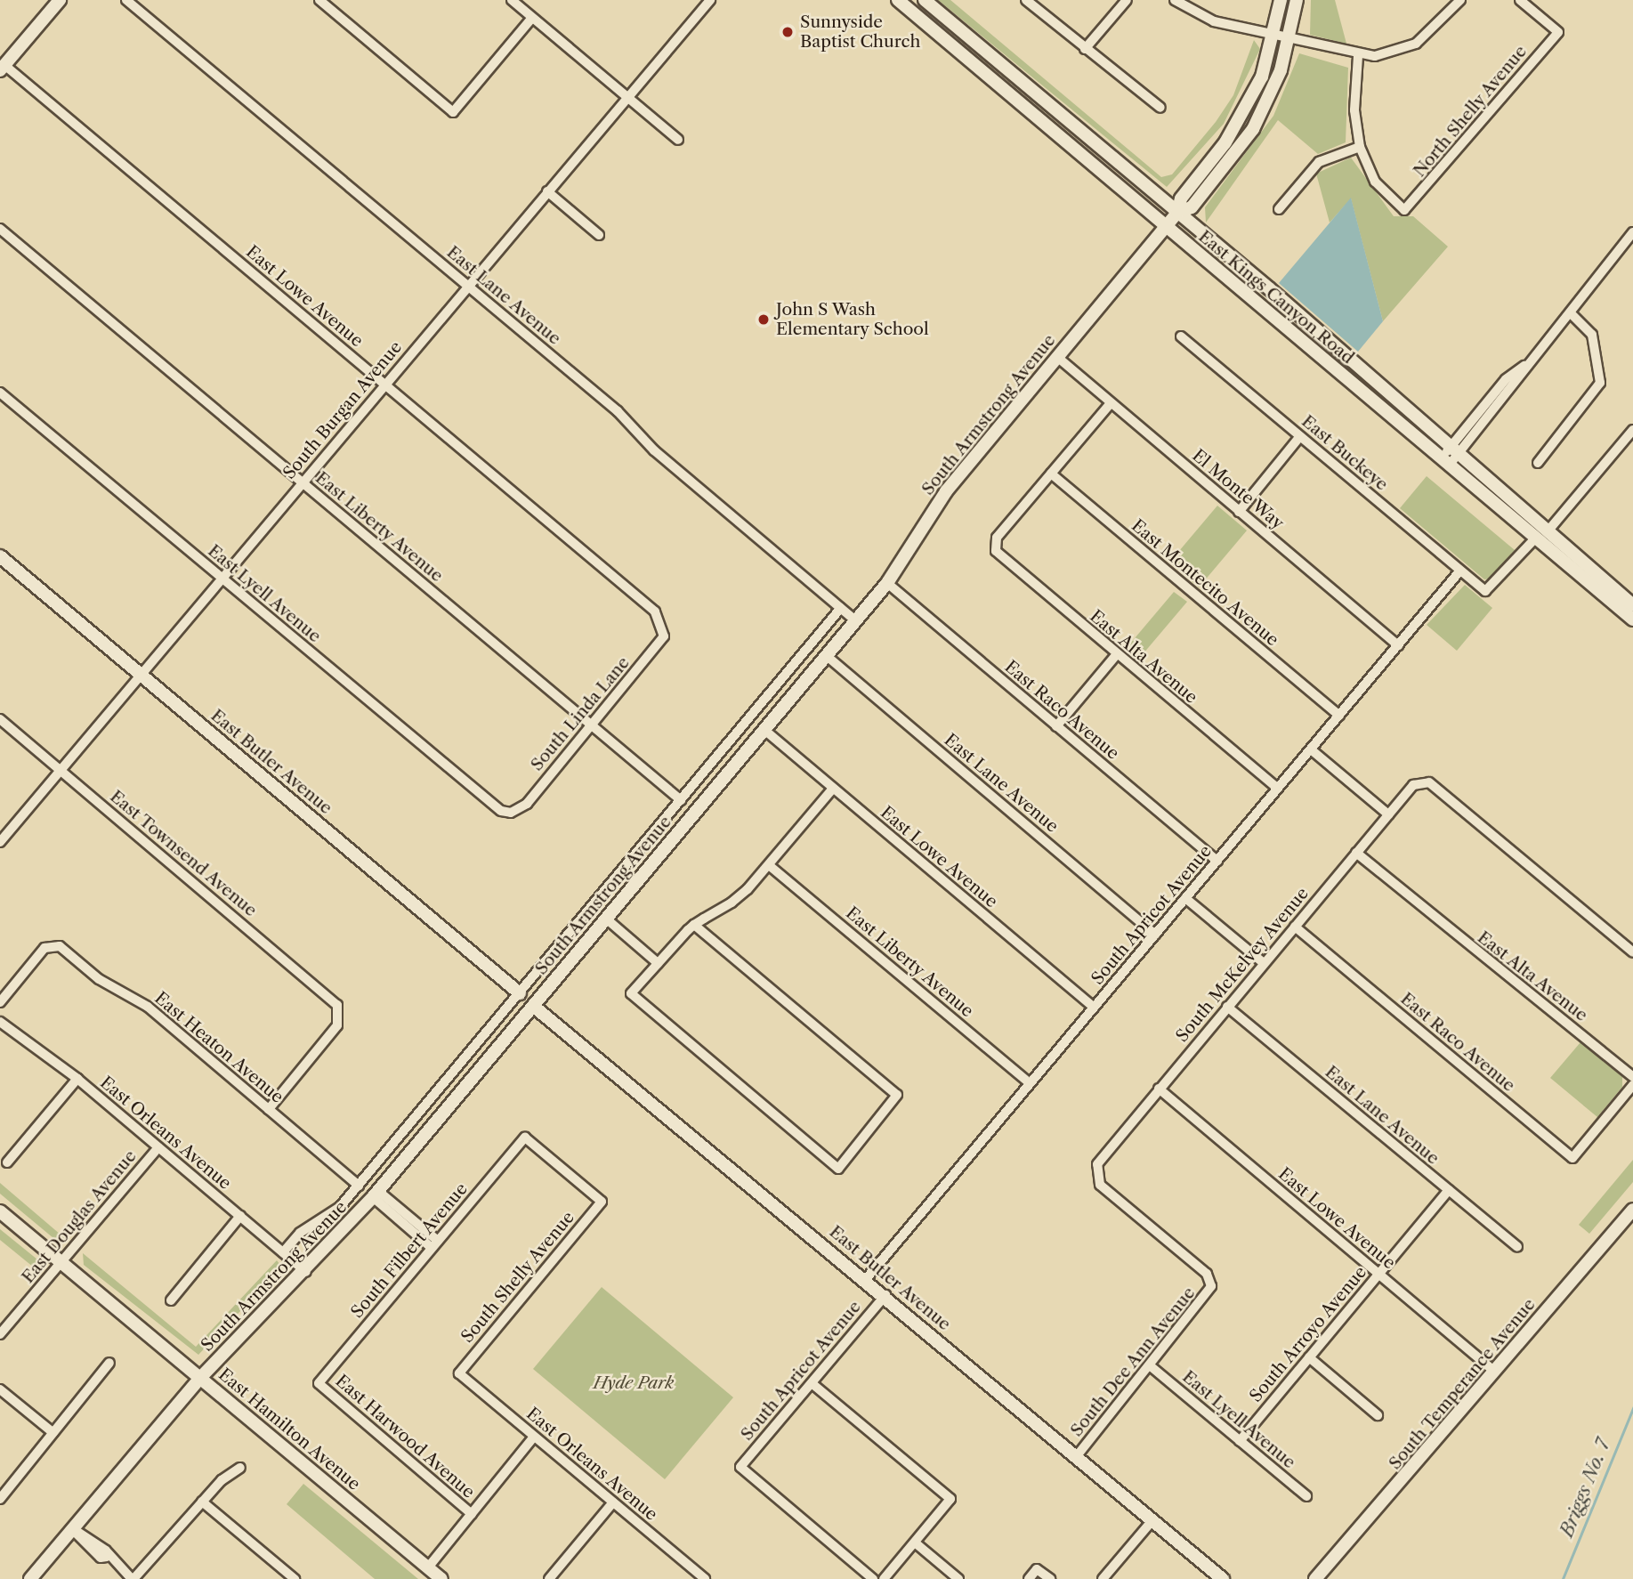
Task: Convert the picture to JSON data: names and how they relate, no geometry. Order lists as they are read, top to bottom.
{
  "streets": {
    "street": [
      "North Shelly Avenue",
      "East Lane Avenue",
      "East Lowe Avenue",
      "East Kings Canyon Road",
      "South Burgan Avenue",
      "South Armstrong Avenue",
      "East Buckeye",
      "El Monte Way",
      "East Liberty Avenue",
      "East Montecito Avenue",
      "East Lyell Avenue",
      "East Alta Avenue",
      "East Raco Avenue",
      "South Linda Lane",
      "East Butler Avenue",
      "East Townsend Avenue",
      "South Apricot Avenue",
      "South McKelvey Avenue",
      "East Heaton Avenue",
      "East Orleans Avenue",
      "East Douglas Avenue",
      "South Filbert Avenue",
      "South Shelly Avenue",
      "South Arroyo Avenue",
      "South Dee Ann Avenue",
      "South Temperance Avenue",
      "East Hamilton Avenue",
      "East Harwood Avenue"
    ]
  },
  "crossings": [
    ["East Lane Avenue", "South Burgan Avenue"],
    ["East Lane Avenue", "South Armstrong Avenue"],
    ["East Lane Avenue", "South Apricot Avenue"],
    ["East Lane Avenue", "South McKelvey Avenue"],
    ["East Lane Avenue", "South Arroyo Avenue"],
    ["East Lowe Avenue", "South Burgan Avenue"],
    ["East Lowe Avenue", "South Armstrong Avenue"],
    ["East Lowe Avenue", "South Linda Lane"],
    ["East Lowe Avenue", "South Apricot Avenue"],
    ["East Lowe Avenue", "South McKelvey Avenue"],
    ["East Lowe Avenue", "South Arroyo Avenue"],
    ["East Lowe Avenue", "South Temperance Avenue"],
    ["East Kings Canyon Road", "South Armstrong Avenue"],
    ["East Kings Canyon Road", "East Buckeye"],
    ["South Burgan Avenue", "East Liberty Avenue"],
    ["South Burgan Avenue", "East Lyell Avenue"],
    ["South Burgan Avenue", "East Butler Avenue"],
    ["South Burgan Avenue", "East Townsend Avenue"],
    ["South Armstrong Avenue", "El Monte Way"],
    ["South Armstrong Avenue", "East Liberty Avenue"],
    ["South Armstrong Avenue", "East Raco Avenue"],
    ["South Armstrong Avenue", "East Butler Avenue"],
    ["South Armstrong Avenue", "East Heaton Avenue"],
    ["South Armstrong Avenue", "East Orleans Avenue"],
    ["South Armstrong Avenue", "East Hamilton Avenue"],
    ["East Buckeye", "South Apricot Avenue"],
    ["El Monte Way", "South Apricot Avenue"],
    ["East Liberty Avenue", "South Linda Lane"],
    ["East Liberty Avenue", "South Apricot Avenue"],
    ["East Montecito Avenue", "East Alta Avenue"],
    ["East Montecito Avenue", "South Apricot Avenue"],
    ["East Lyell Avenue", "South Linda Lane"],
    ["East Lyell Avenue", "South Arroyo Avenue"],
    ["East Lyell Avenue", "South Dee Ann Avenue"],
    ["East Alta Avenue", "South Apricot Avenue"],
    ["East Alta Avenue", "South McKelvey Avenue"],
    ["East Raco Avenue", "South Apricot Avenue"],
    ["East Raco Avenue", "South McKelvey Avenue"],
    ["East Butler Avenue", "South Apricot Avenue"],
    ["East Butler Avenue", "South Dee Ann Avenue"],
    ["East Townsend Avenue", "East Heaton Avenue"],
    ["South McKelvey Avenue", "South Dee Ann Avenue"],
    ["East Orleans Avenue", "East Douglas Avenue"],
    ["East Orleans Avenue", "South Shelly Avenue"],
    ["East Douglas Avenue", "East Hamilton Avenue"],
    ["South Filbert Avenue", "South Shelly Avenue"],
    ["South Filbert Avenue", "East Harwood Avenue"]
  ],
  "water": ["Briggs No. 7"],
  "parks": ["Hyde Park"],
  "places": ["Sunnyside Baptist Church", "John S Wash Elementary School"]
}
